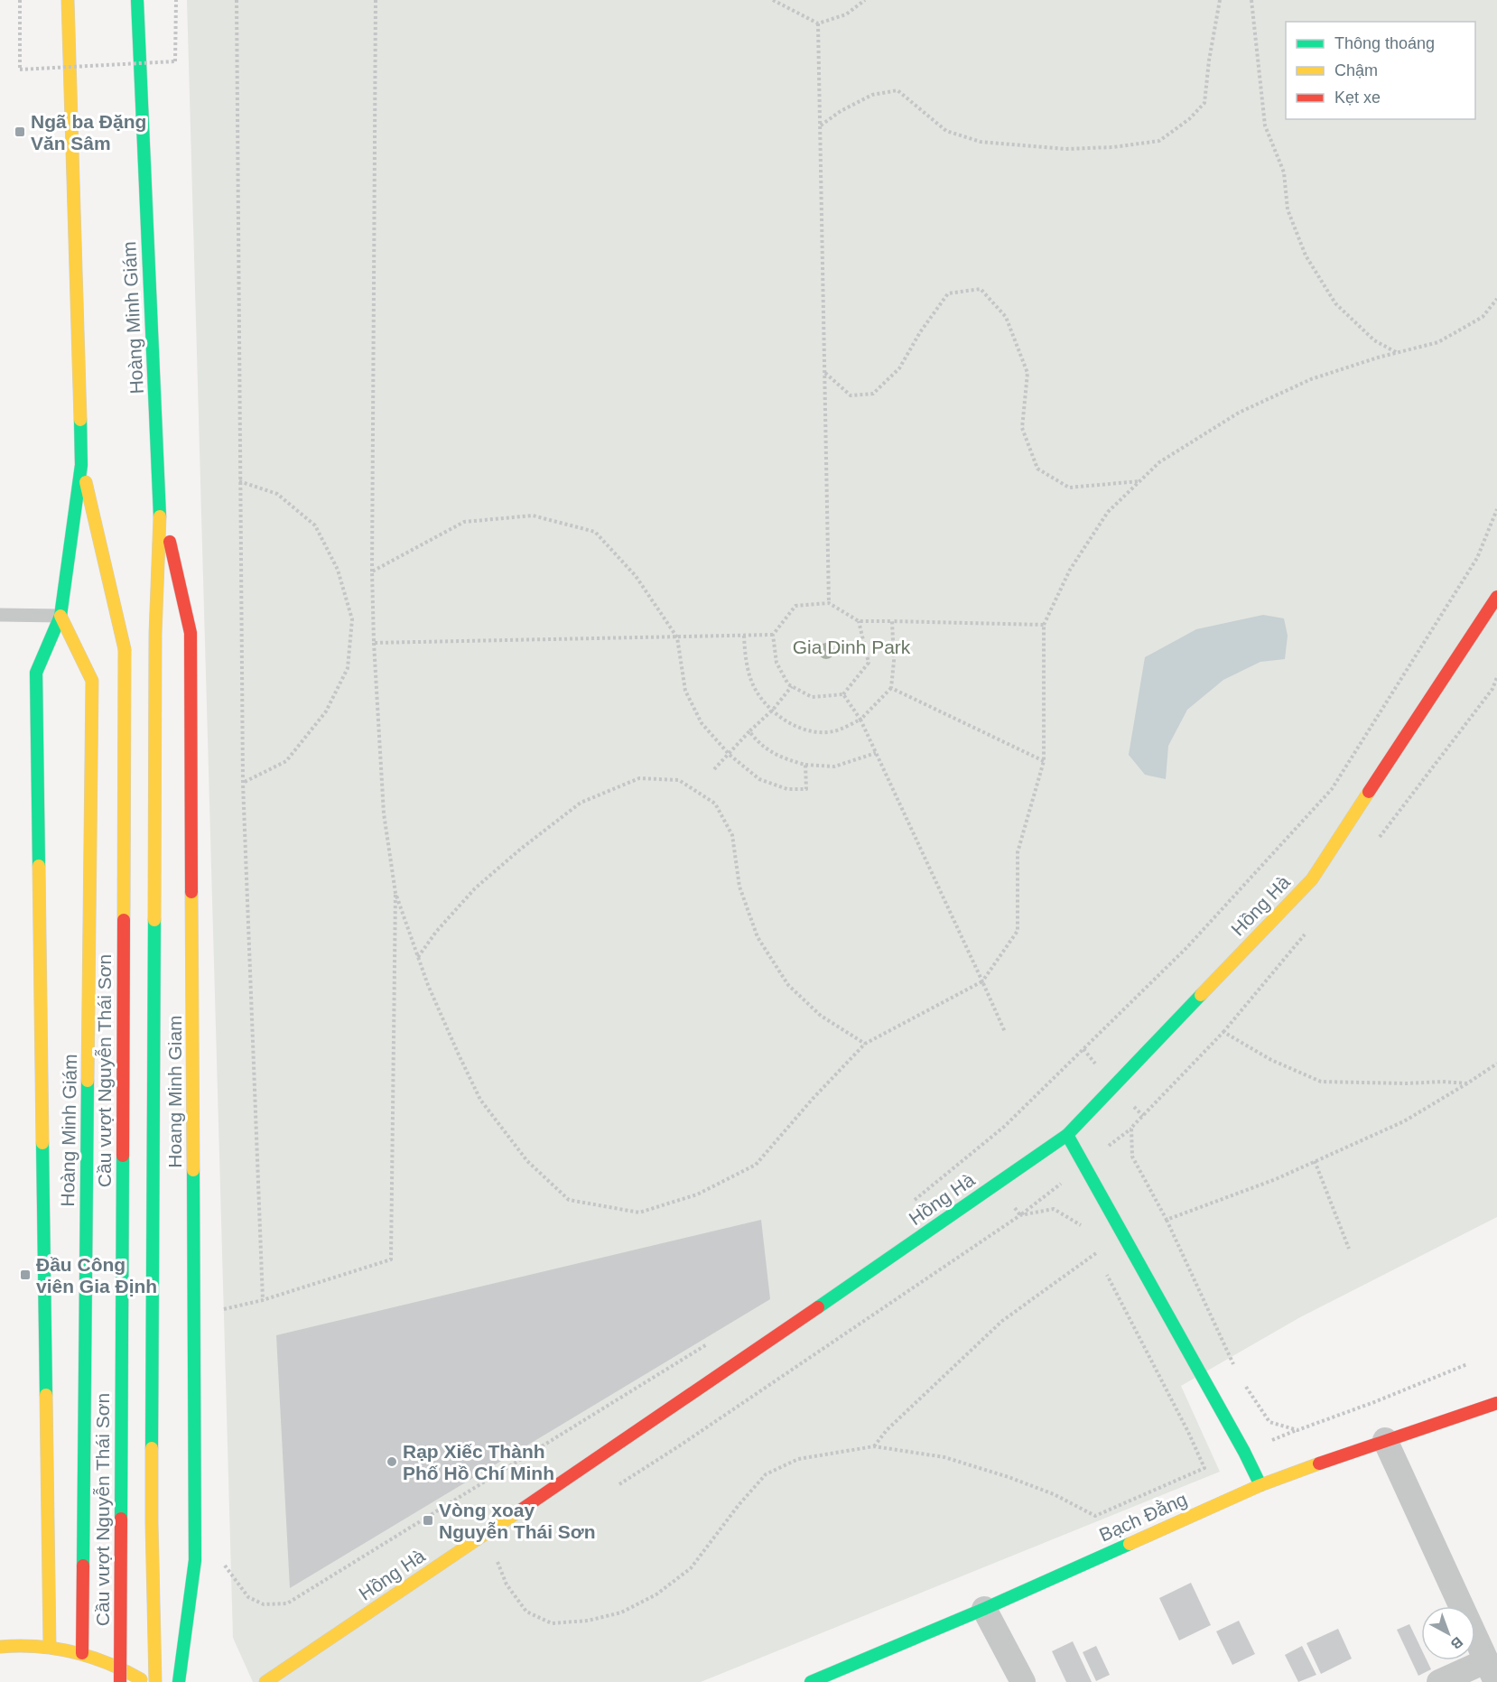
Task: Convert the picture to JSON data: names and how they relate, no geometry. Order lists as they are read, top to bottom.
{
  "streets": {
    "main road": [
      "Hoàng Minh Giám",
      "Hồng Hà",
      "Cầu vượt Nguyễn Thái Sơn",
      "Hoang Minh Giam",
      "Bạch Đằng"
    ]
  },
  "crossings": [
    ["Hoàng Minh Giám", "Cầu vượt Nguyễn Thái Sơn"],
    ["Hoàng Minh Giám", "Hoang Minh Giam"]
  ],
  "parks": ["Gia Dinh Park"],
  "places": {
    "transit": ["Ngã ba Đặng Văn Sâm", "Đầu Công viên Gia Định", "Vòng xoay Nguyễn Thái Sơn"],
    "other": ["Rạp Xiếc Thành Phố Hồ Chí Minh"]
  },
  "legend": ["Thông thoáng", "Chậm", "Kẹt xe"],
  "north": "bottom right"
}
